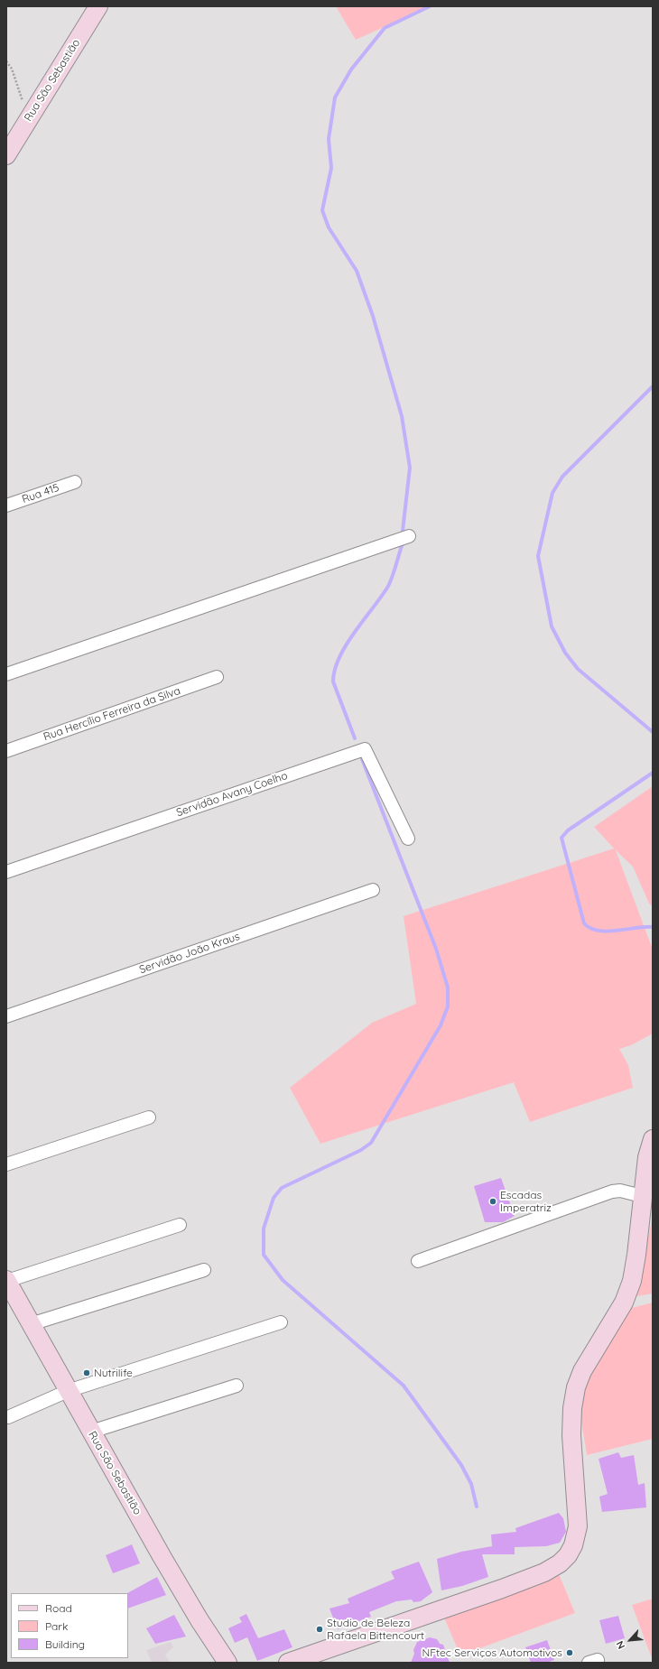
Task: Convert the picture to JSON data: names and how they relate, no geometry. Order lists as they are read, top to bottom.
{
  "streets": {
    "street": [
      "Rua São Sebastião",
      "Rua 415",
      "Rua Hercílio Ferreira da Silva",
      "Servidão Avany Coelho",
      "Servidão João Kraus"
    ]
  },
  "places": [
    "Escadas Imperatriz",
    "Nutrilife",
    "Studio de Beleza Rafaela Bittencourt",
    "NFtec Serviços Automotivos"
  ],
  "legend": ["Road", "Park", "Building"],
  "north": "bottom left"
}
